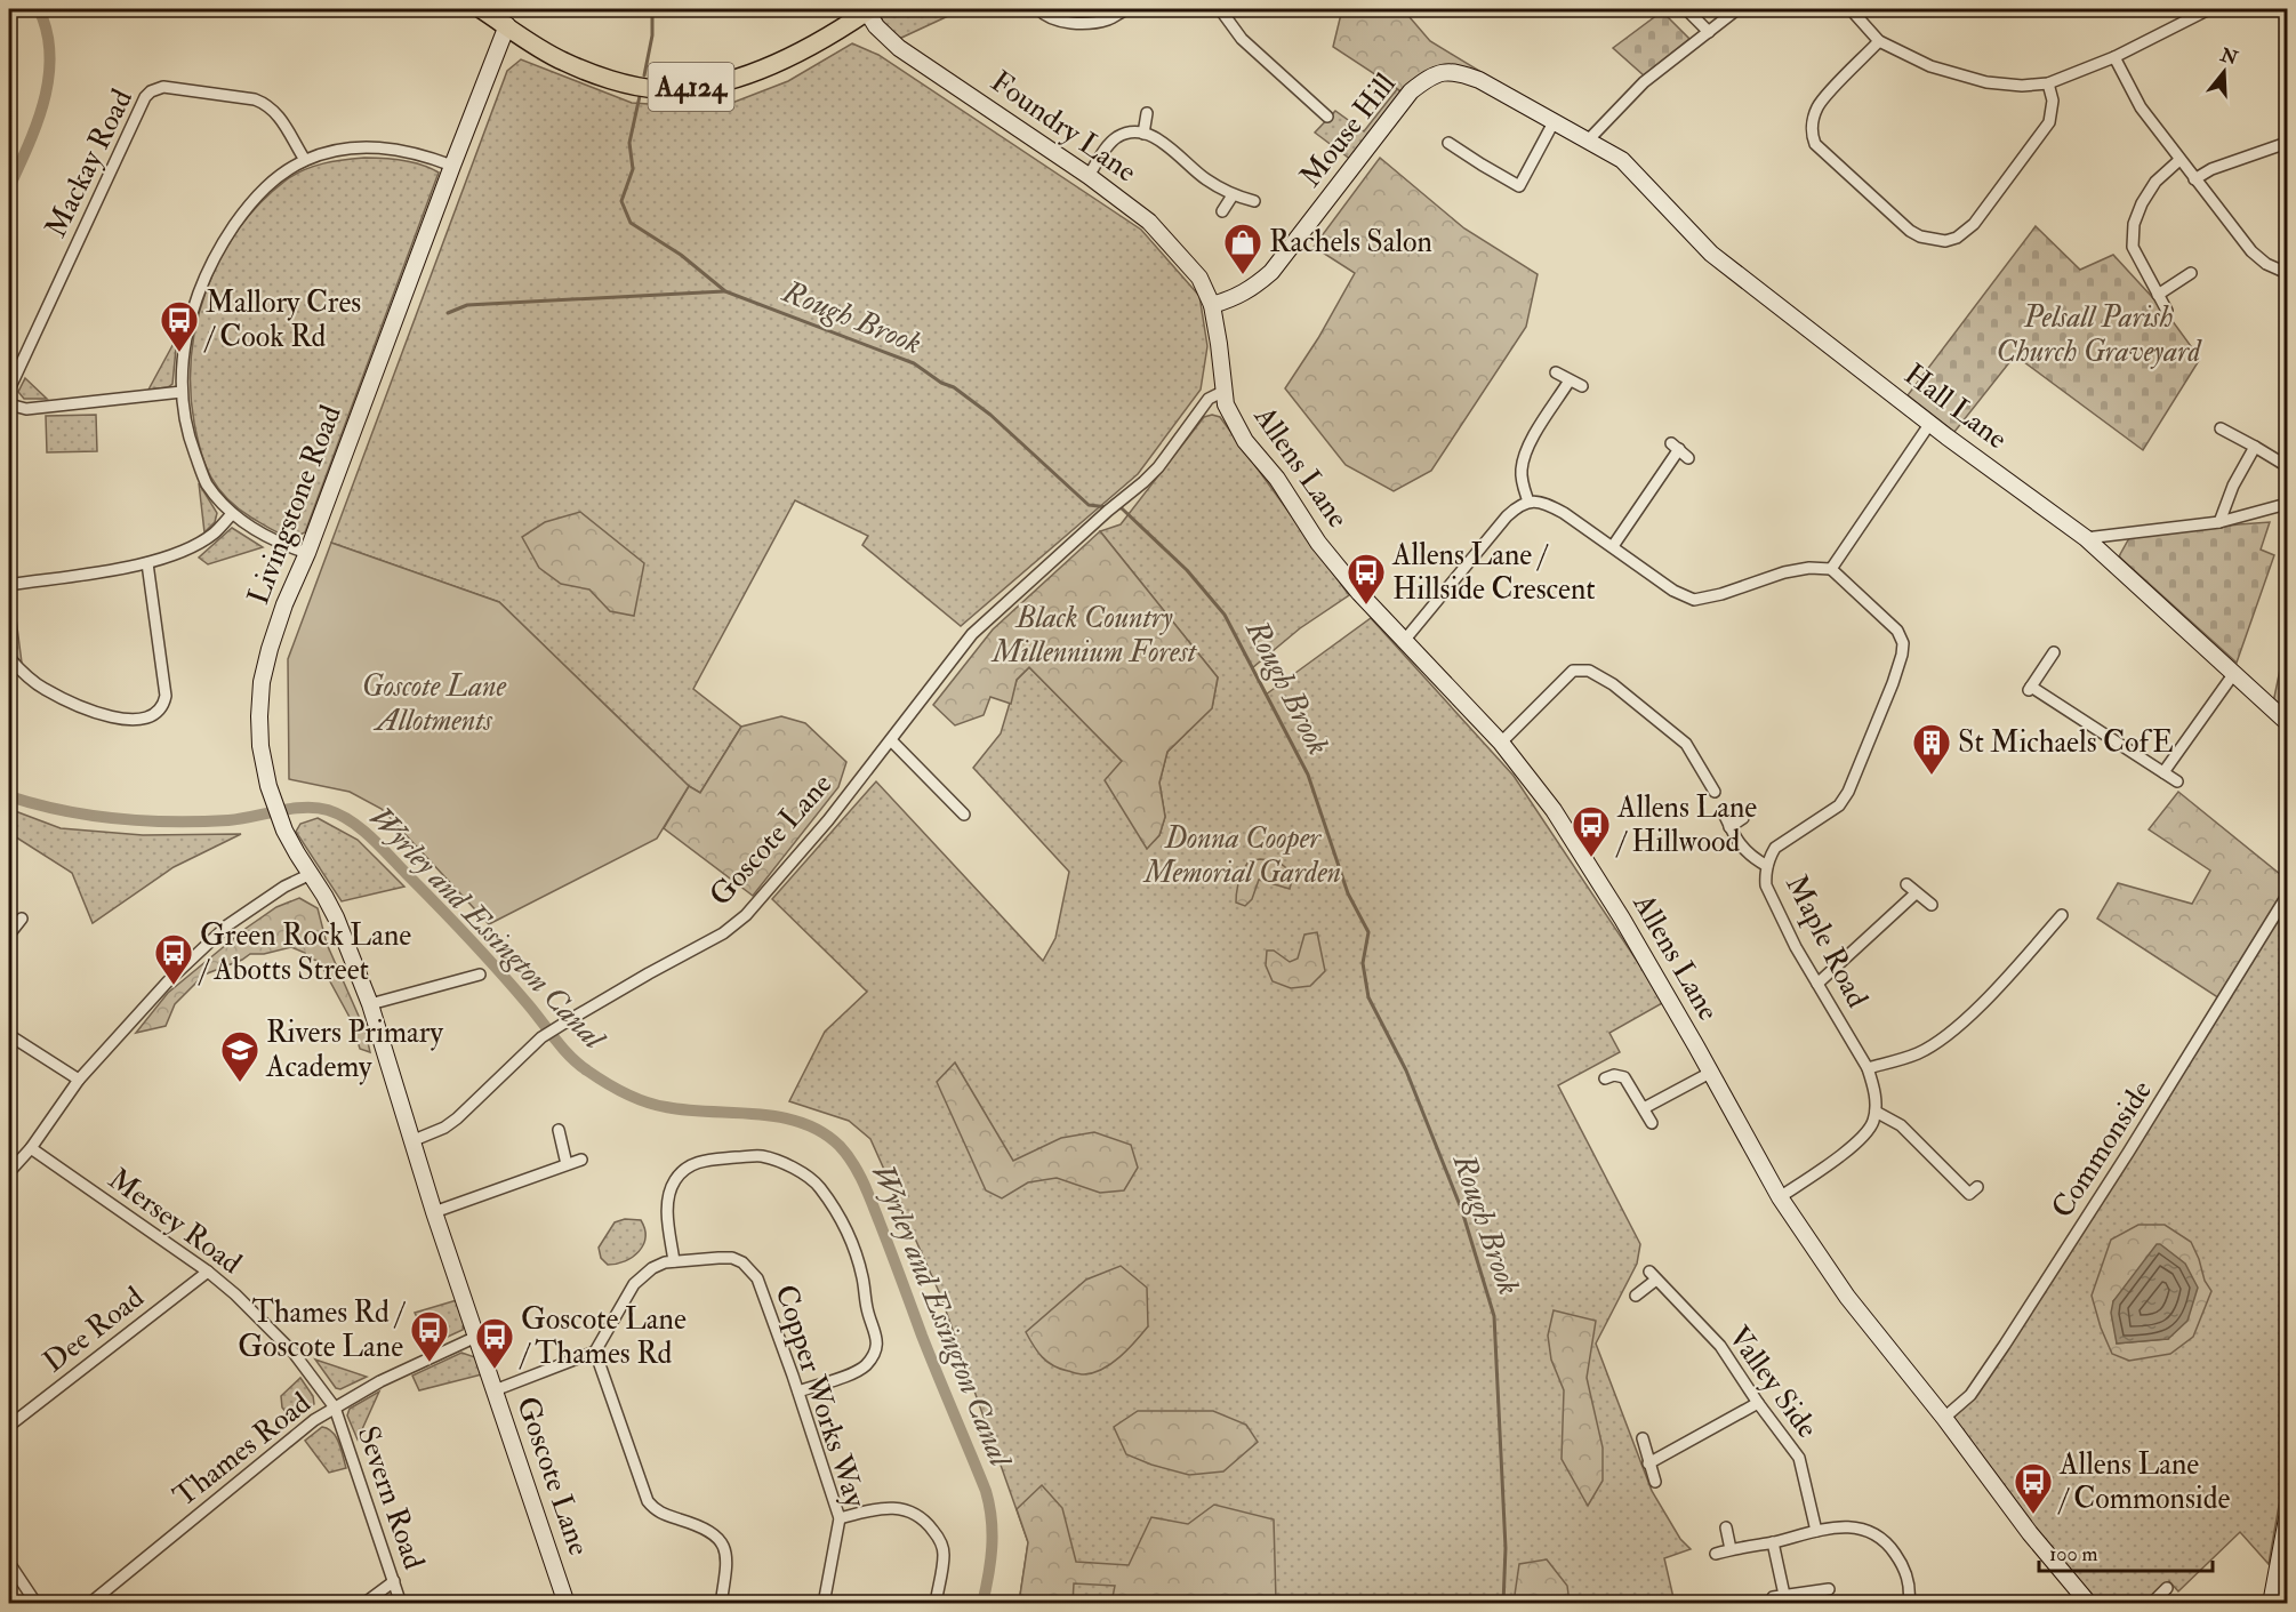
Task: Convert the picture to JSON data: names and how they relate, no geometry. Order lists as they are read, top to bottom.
{
  "streets": {
    "main road": ["A4124"],
    "street": [
      "Foundry Lane",
      "Mouse Hill",
      "Mackay Road",
      "Hall Lane",
      "Allens Lane",
      "Livingstone Road",
      "Goscote Lane",
      "Maple Road",
      "Commonside",
      "Mersey Road",
      "Dee Road",
      "Valley Side",
      "Copper Works Way",
      "Thames Road",
      "Severn Road"
    ]
  },
  "crossings": [
    ["A4124", "Foundry Lane"],
    ["A4124", "Livingstone Road"],
    ["Foundry Lane", "Mouse Hill"],
    ["Foundry Lane", "Allens Lane"],
    ["Mouse Hill", "Hall Lane"],
    ["Mouse Hill", "Allens Lane"],
    ["Allens Lane", "Goscote Lane"],
    ["Allens Lane", "Commonside"],
    ["Livingstone Road", "Goscote Lane"],
    ["Goscote Lane", "Thames Road"],
    ["Mersey Road", "Dee Road"],
    ["Mersey Road", "Thames Road"],
    ["Mersey Road", "Severn Road"],
    ["Thames Road", "Severn Road"]
  ],
  "water": ["Rough Brook", "Wyrley and Essington Canal"],
  "parks": [
    "Pelsall Parish Church Graveyard",
    "Black Country Millennium Forest",
    "Goscote Lane Allotments",
    "Donna Cooper Memorial Garden"
  ],
  "places": {
    "shop": ["Rachels Salon"],
    "bus stop": [
      "Mallory Cres / Cook Rd",
      "Allens Lane / Hillside Crescent",
      "Allens Lane / Hillwood",
      "Green Rock Lane / Abotts Street",
      "Thames Rd / Goscote Lane",
      "Goscote Lane / Thames Rd",
      "Allens Lane / Commonside"
    ],
    "building": ["St Michaels CofE"],
    "school or university": ["Rivers Primary Academy"]
  },
  "scale_bar": "100 m",
  "north": "top"
}
